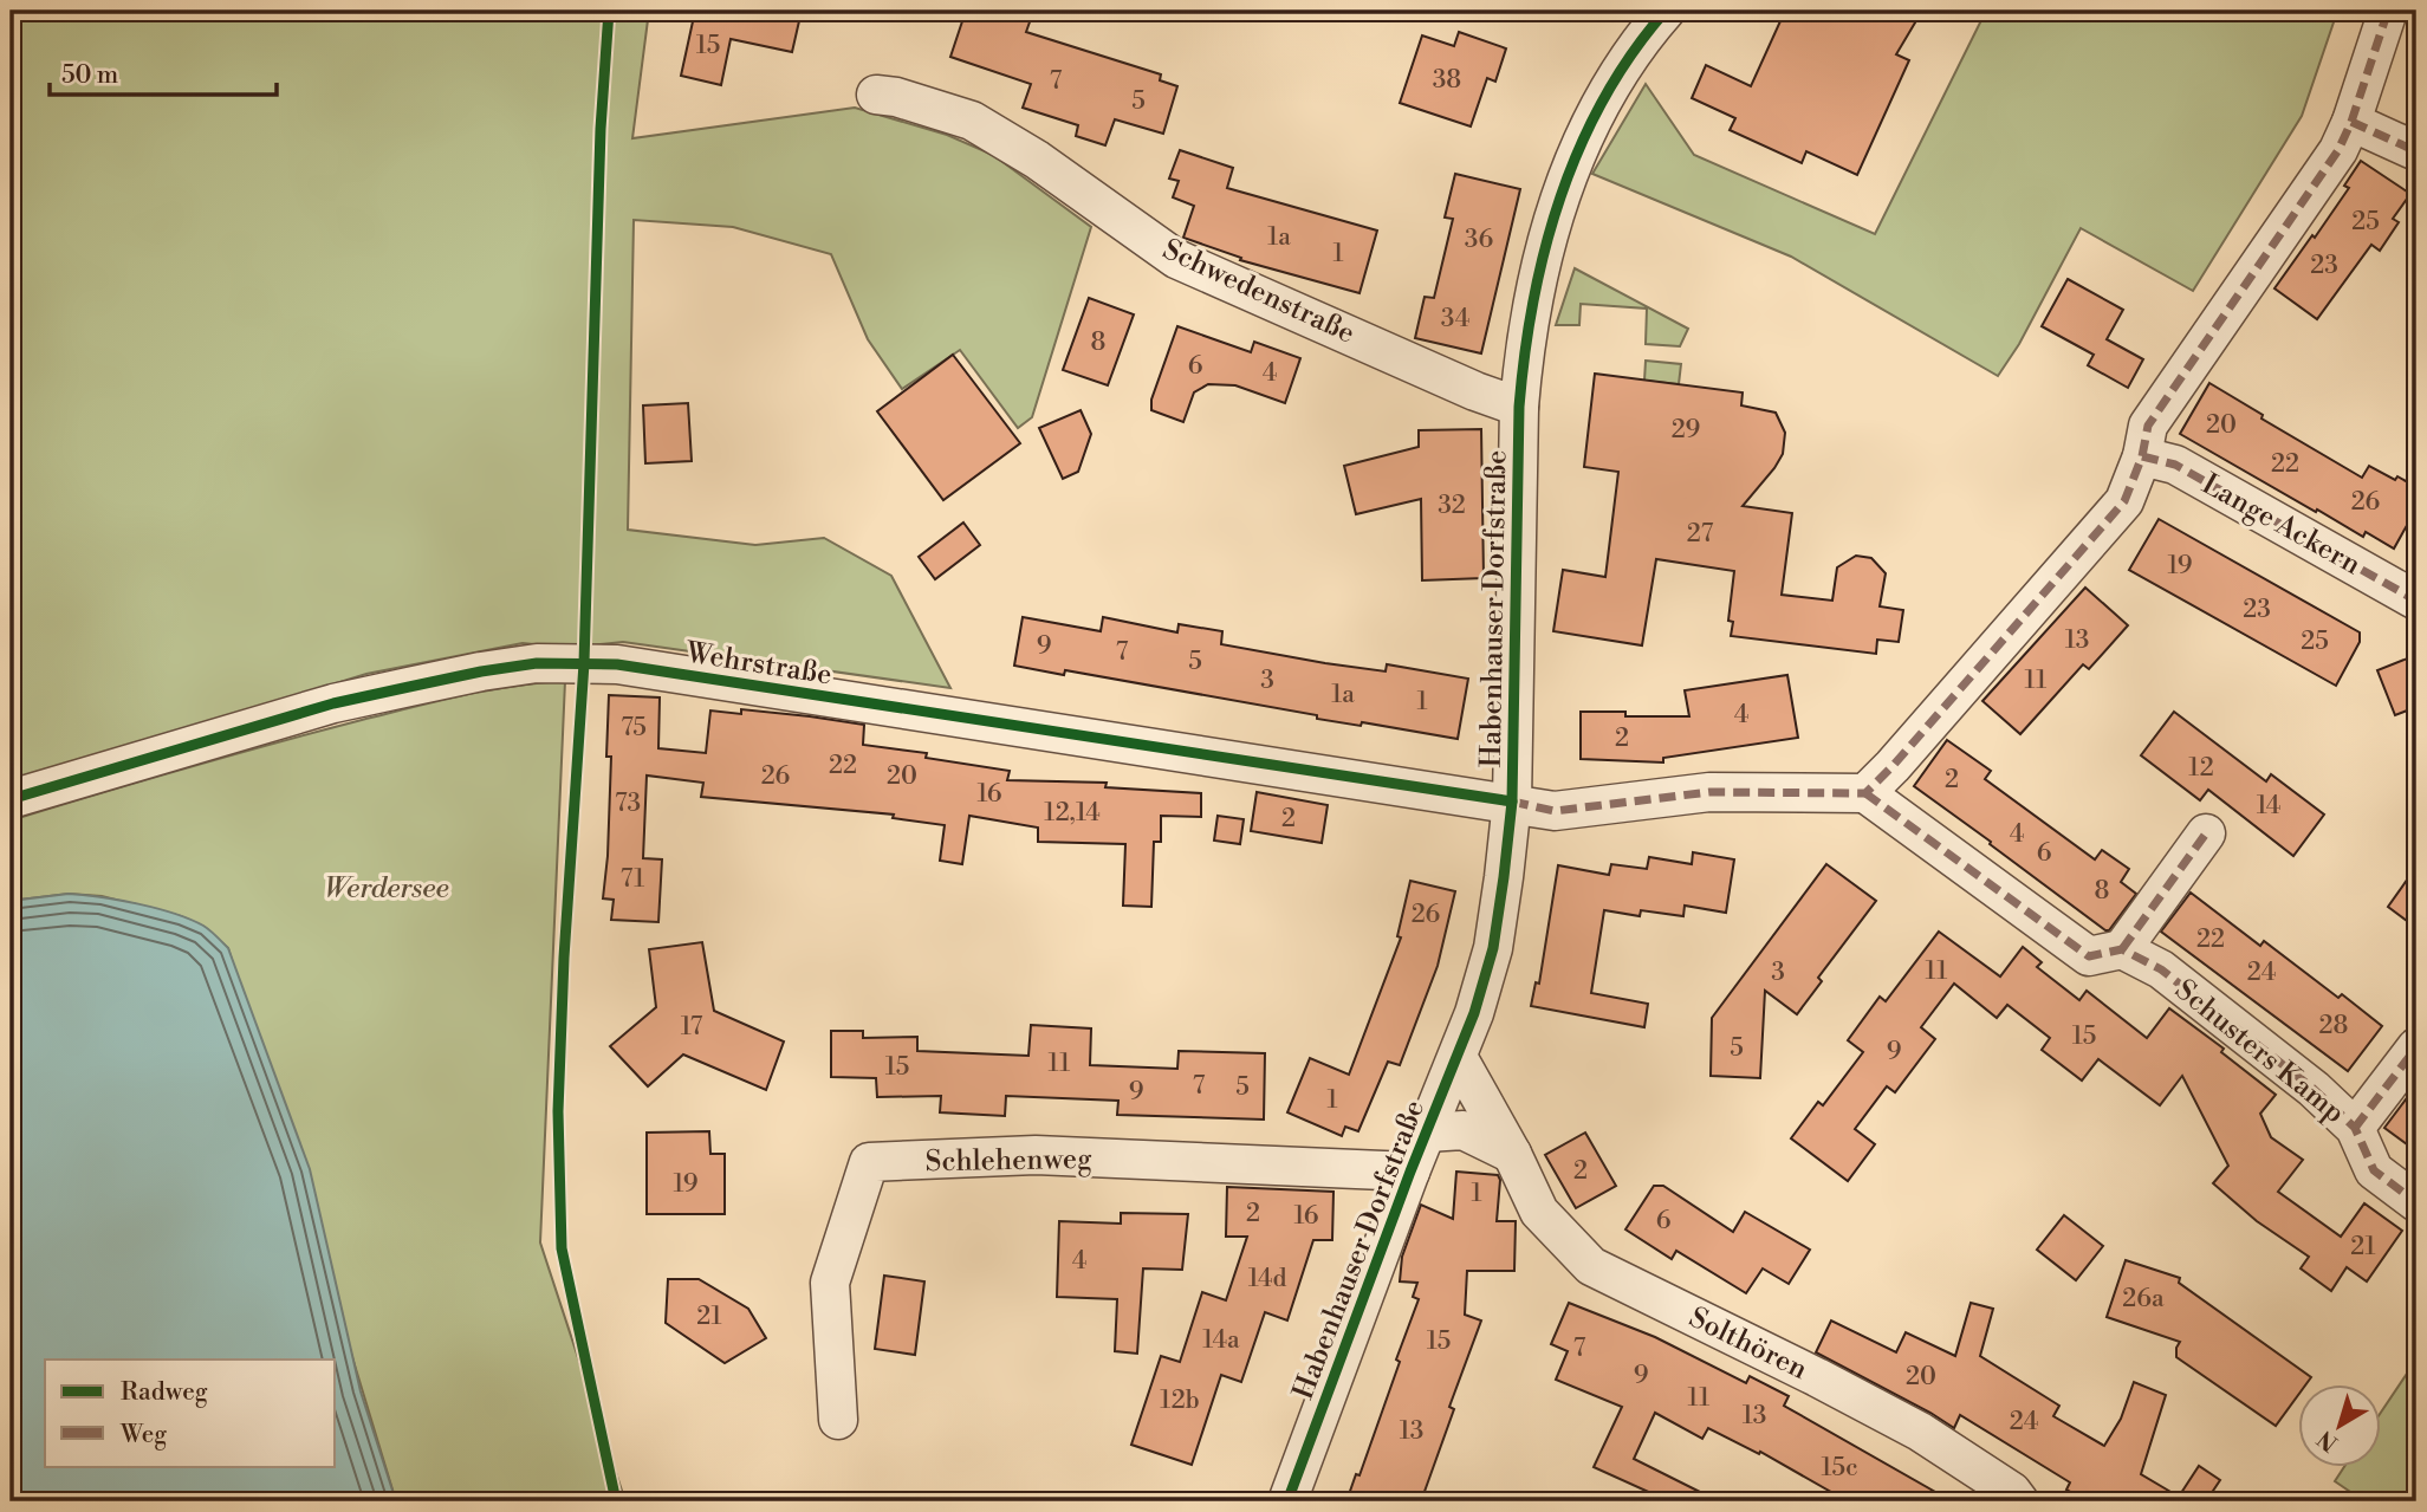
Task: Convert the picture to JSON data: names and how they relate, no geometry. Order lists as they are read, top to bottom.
{
  "streets": {
    "street": [
      "Schwedenstraße",
      "Lange Ackern",
      "Habenhauser Dorfstraße",
      "Wehrstraße",
      "Schusters Kamp",
      "Schlehenweg",
      "Solthören"
    ]
  },
  "crossings": [
    ["Schwedenstraße", "Habenhauser Dorfstraße"],
    ["Habenhauser Dorfstraße", "Wehrstraße"],
    ["Habenhauser Dorfstraße", "Schlehenweg"],
    ["Habenhauser Dorfstraße", "Solthören"]
  ],
  "parks": ["Werdersee"],
  "house_numbers": [
    "15",
    "38",
    "7",
    "5",
    "25",
    "1a",
    "36",
    "1",
    "23",
    "34",
    "8",
    "6",
    "4",
    "20",
    "29",
    "22",
    "26",
    "32",
    "27",
    "19",
    "23",
    "13",
    "25",
    "9",
    "7",
    "5",
    "3",
    "11",
    "1a",
    "1",
    "4",
    "75",
    "2",
    "22",
    "12",
    "26",
    "20",
    "2",
    "16",
    "73",
    "14",
    "12,14",
    "2",
    "4",
    "6",
    "71",
    "8",
    "26",
    "22",
    "11",
    "3",
    "24",
    "28",
    "17",
    "15",
    "5",
    "9",
    "11",
    "15",
    "7",
    "5",
    "9",
    "1",
    "2",
    "19",
    "1",
    "2",
    "16",
    "6",
    "21",
    "4",
    "14d",
    "26a",
    "21",
    "14a",
    "15",
    "7",
    "9",
    "20",
    "11",
    "12b",
    "13",
    "24",
    "13",
    "15c"
  ],
  "legend": ["Radweg", "Weg"],
  "scale_bar": "50 m",
  "north": "bottom left"
}
